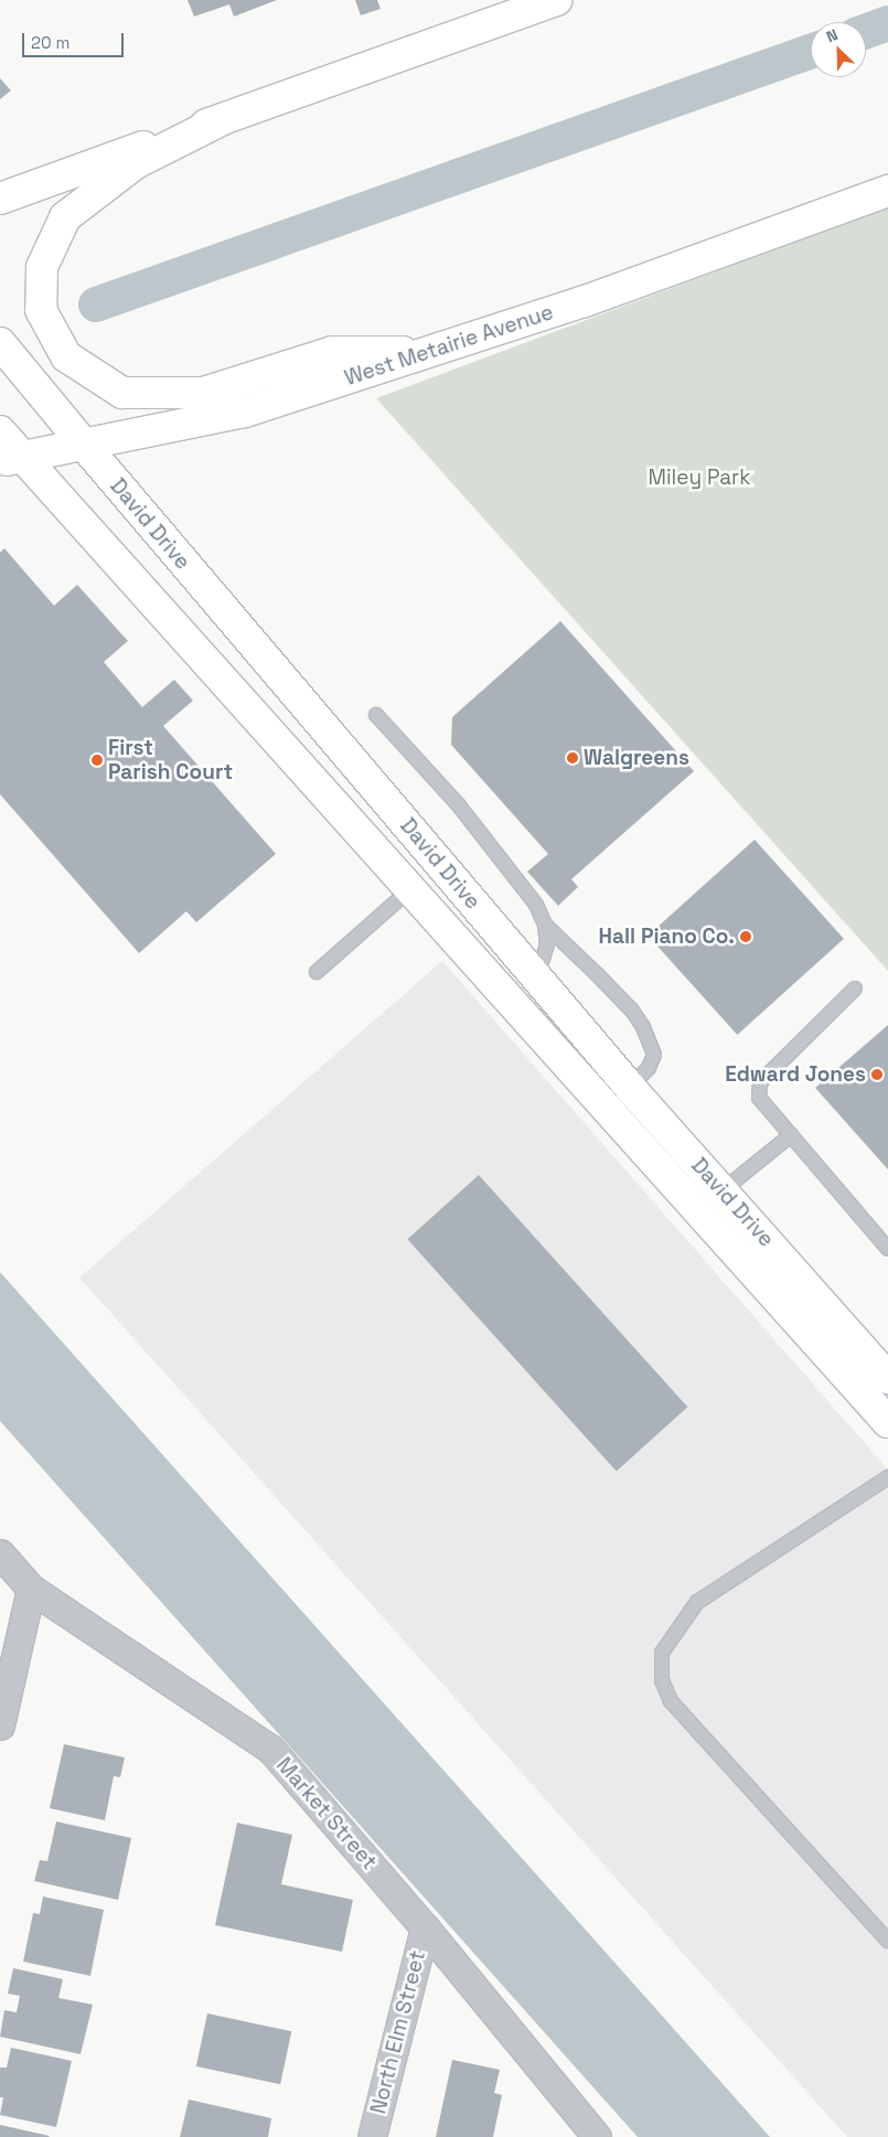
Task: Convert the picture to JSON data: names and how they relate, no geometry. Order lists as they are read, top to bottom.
{
  "streets": {
    "main road": ["West Metairie Avenue", "David Drive"],
    "street": ["Market Street", "North Elm Street"]
  },
  "crossings": [
    ["West Metairie Avenue", "David Drive"],
    ["Market Street", "North Elm Street"]
  ],
  "parks": ["Miley Park"],
  "places": [
    "Walgreens",
    "First Parish Court",
    "Hall Piano Co.",
    "Edward Jones"
  ],
  "scale_bar": "20 m",
  "north": "top left"
}
